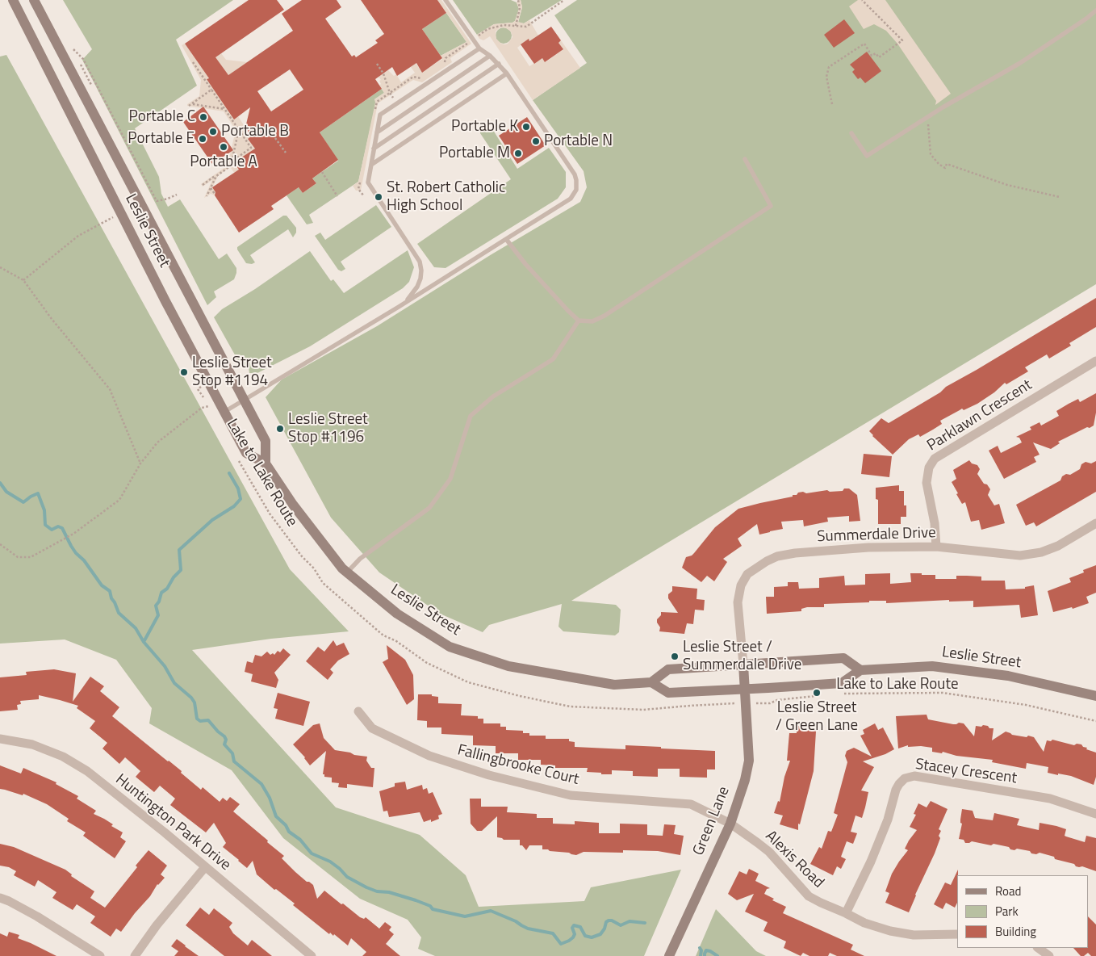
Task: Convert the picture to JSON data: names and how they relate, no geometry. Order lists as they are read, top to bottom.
{
  "streets": {
    "main road": ["Leslie Street", "Green Lane"],
    "street": [
      "Parklawn Crescent",
      "Summerdale Drive",
      "Fallingbrooke Court",
      "Stacey Crescent",
      "Huntington Park Drive",
      "Alexis Road"
    ],
    "path": ["Lake to Lake Route"]
  },
  "crossings": [
    ["Parklawn Crescent", "Summerdale Drive"],
    ["Summerdale Drive", "Green Lane"],
    ["Fallingbrooke Court", "Green Lane"],
    ["Fallingbrooke Court", "Alexis Road"],
    ["Stacey Crescent", "Alexis Road"],
    ["Green Lane", "Alexis Road"]
  ],
  "places": [
    "Portable C",
    "Portable K",
    "Portable B",
    "Portable E",
    "Portable N",
    "Portable A",
    "Portable M",
    "St. Robert Catholic High School",
    "Leslie Street Stop #1194",
    "Leslie Street Stop #1196",
    "Leslie Street / Summerdale Drive",
    "Leslie Street / Green Lane"
  ],
  "legend": ["Road", "Park", "Building"]
}
